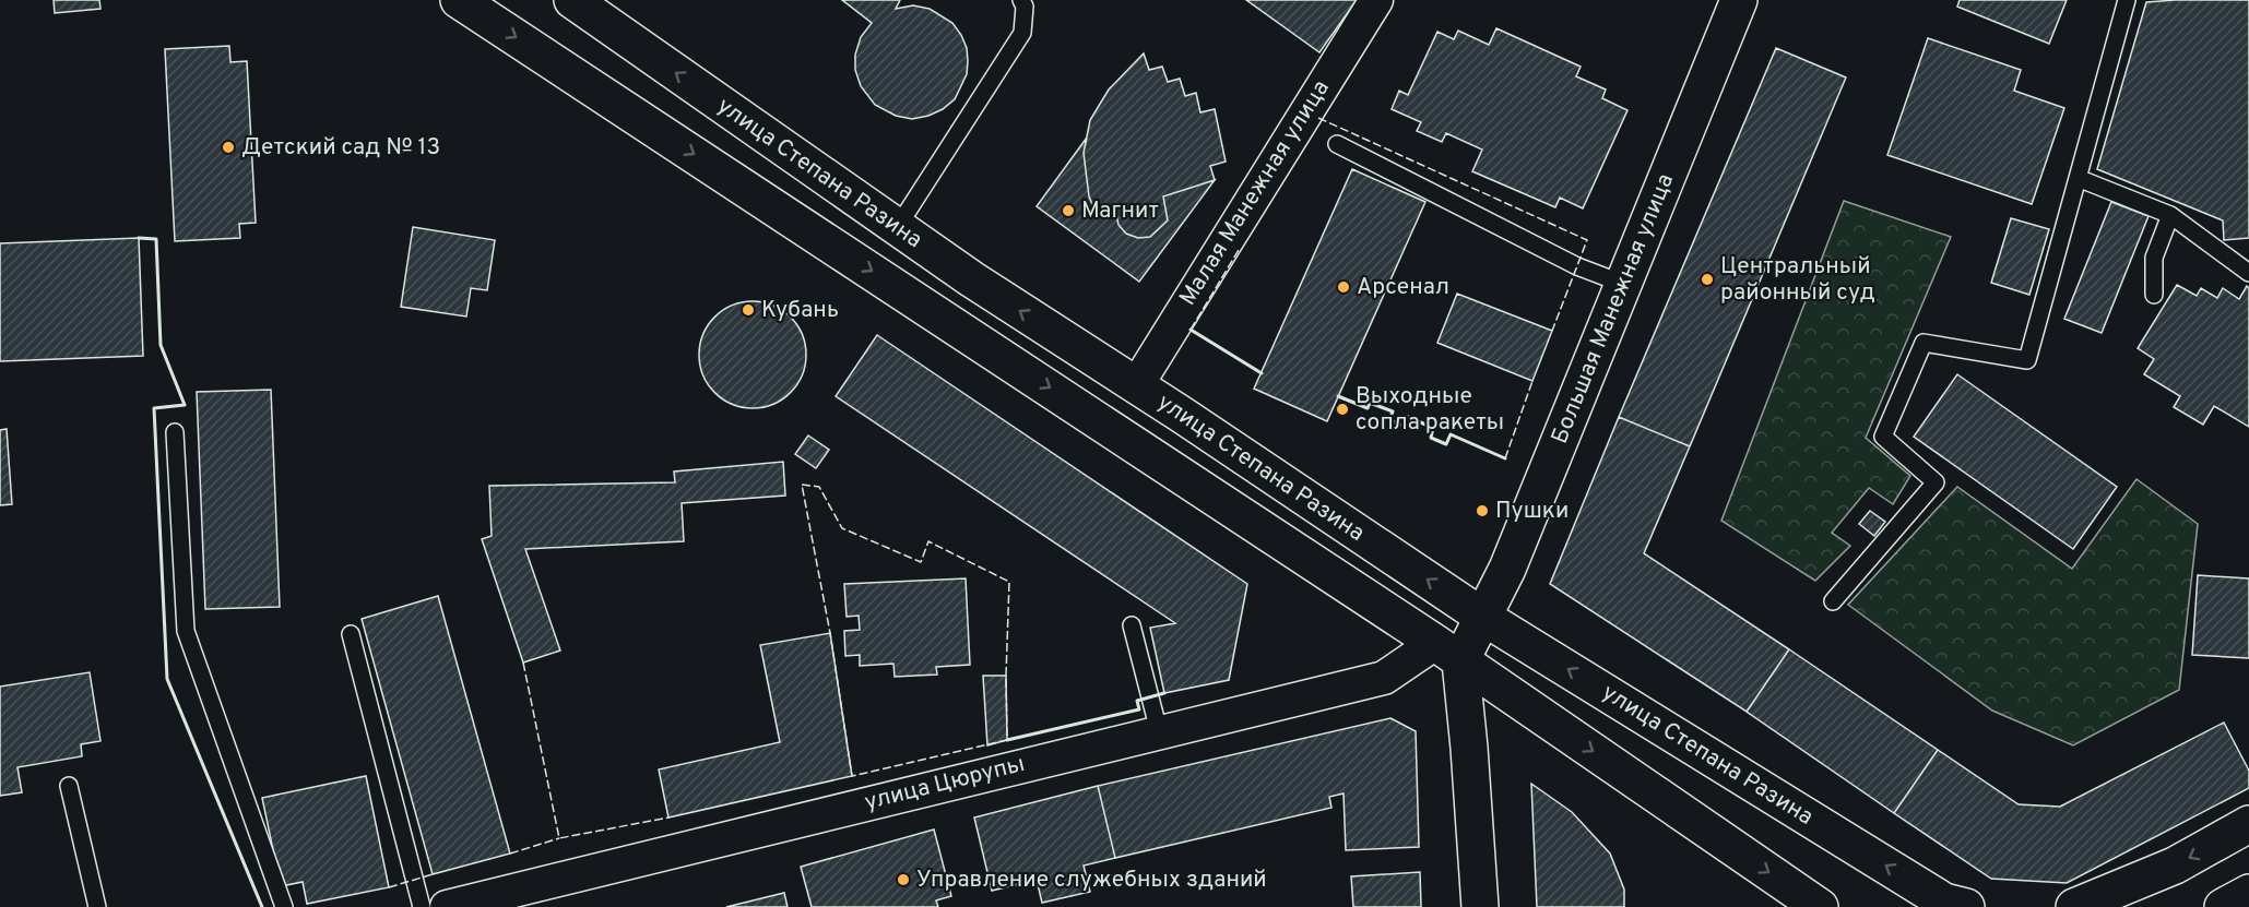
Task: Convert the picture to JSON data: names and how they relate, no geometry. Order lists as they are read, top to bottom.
{
  "streets": {
    "main road": ["улица Степана Разина", "Большая Манежная улица"],
    "street": ["Малая Манежная улица", "улица Цюрупы"]
  },
  "crossings": [
    ["улица Степана Разина", "Малая Манежная улица"],
    ["улица Степана Разина", "Большая Манежная улица"],
    ["Большая Манежная улица", "улица Цюрупы"]
  ],
  "places": [
    "Детский сад № 13",
    "Магнит",
    "Центральный районный суд",
    "Арсенал",
    "Кубань",
    "Выходные сопла ракеты",
    "Пушки",
    "Управление служебных зданий"
  ]
}
